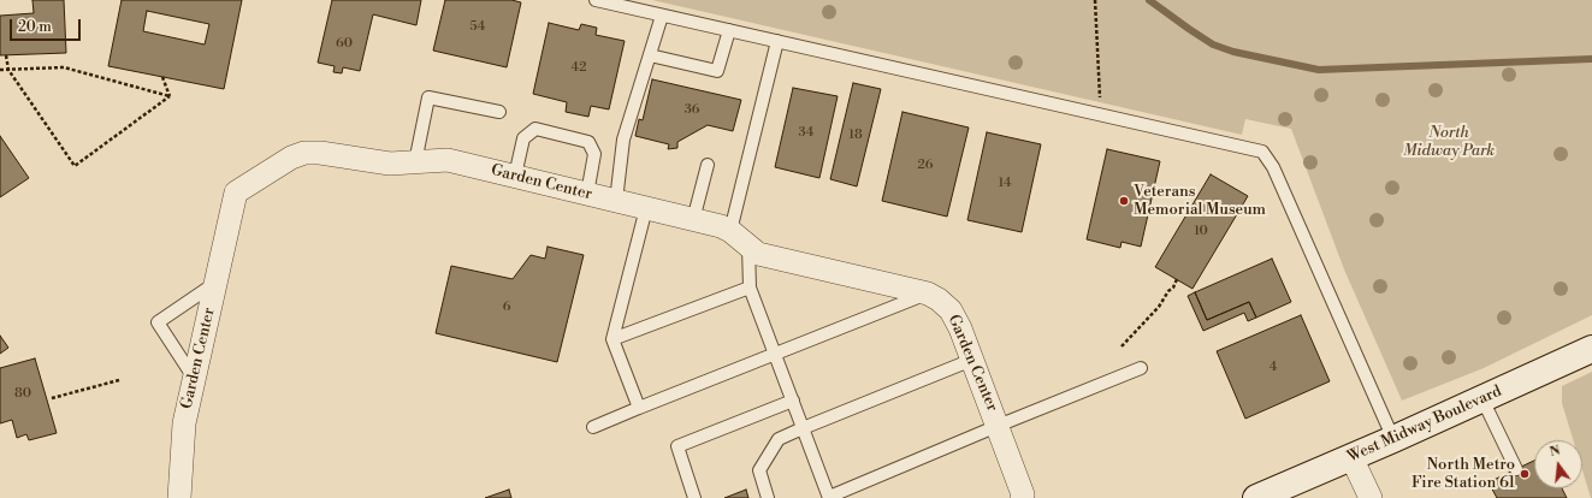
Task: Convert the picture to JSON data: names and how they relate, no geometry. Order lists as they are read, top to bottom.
{
  "streets": {
    "main road": ["West Midway Boulevard"],
    "street": ["Garden Center"]
  },
  "parks": ["North Midway Park"],
  "places": ["Veterans Memorial Museum", "North Metro Fire Station 61"],
  "house_numbers": [
    "54",
    "60",
    "42",
    "36",
    "34",
    "18",
    "26",
    "14",
    "10",
    "6",
    "4",
    "80"
  ],
  "scale_bar": "20 m",
  "north": "top"
}
